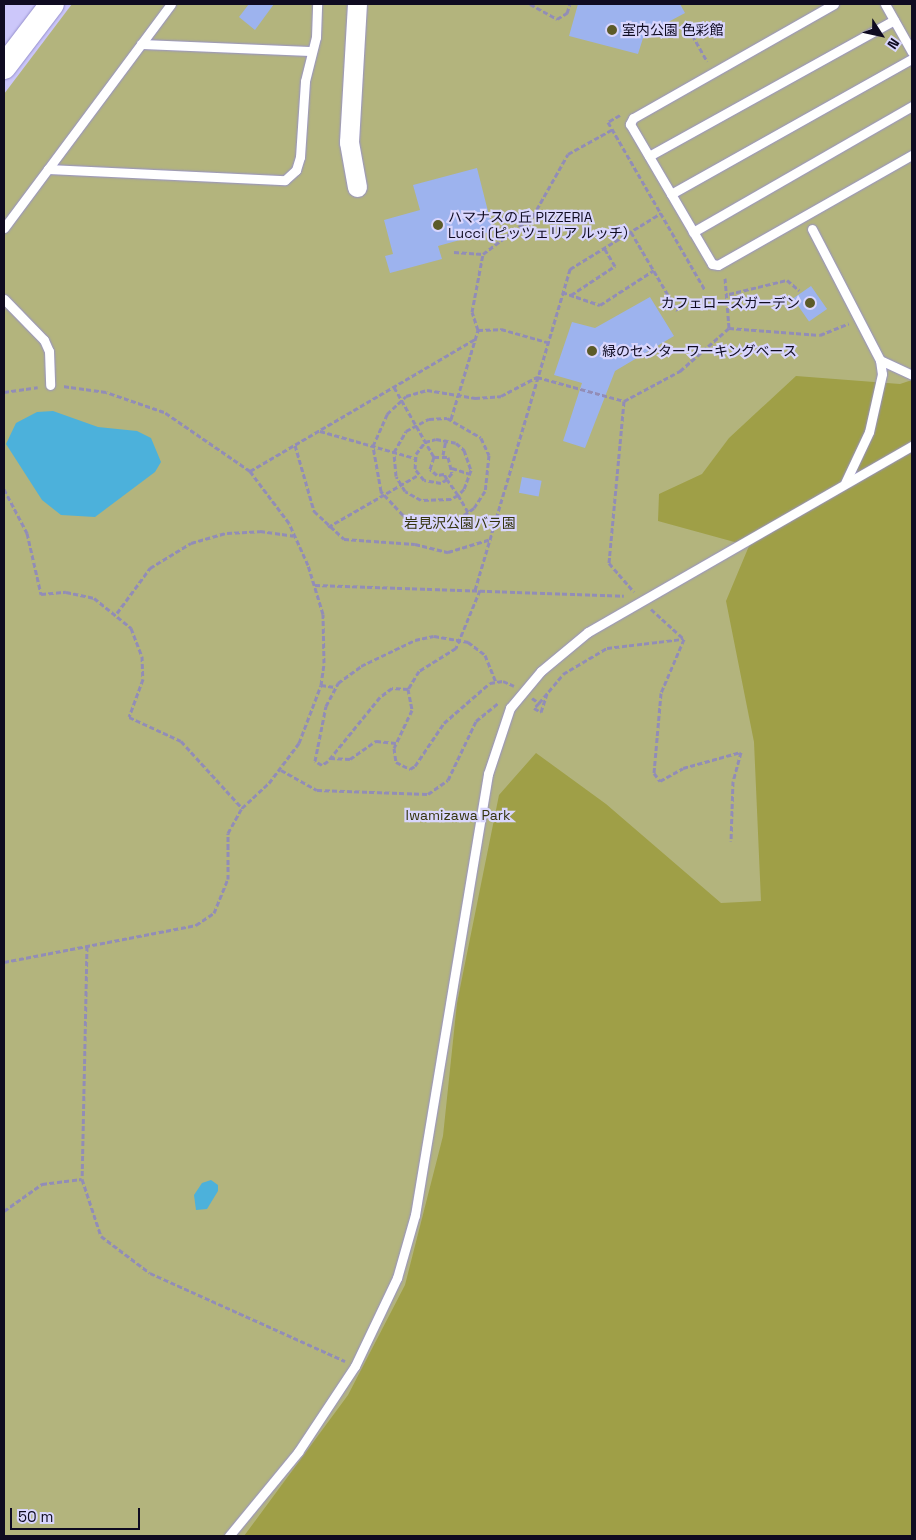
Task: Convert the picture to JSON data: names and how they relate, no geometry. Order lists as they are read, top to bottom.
{
  "parks": ["岩見沢公園バラ園", "Iwamizawa Park"],
  "places": [
    "室内公園 色彩館",
    "ハマナスの丘 PIZZERIA Lucci (ピッツェリア ルッチ）",
    "カフェローズガーデン",
    "緑のセンターワーキングベース"
  ],
  "scale_bar": "50 m",
  "north": "bottom right"
}
